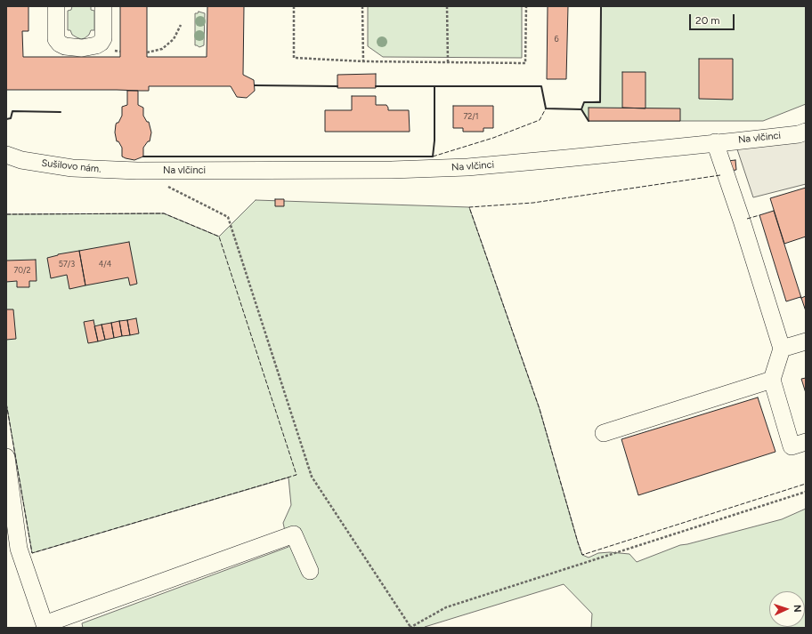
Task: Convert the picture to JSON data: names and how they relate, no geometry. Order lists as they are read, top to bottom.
{
  "streets": {
    "street": ["Na vlčinci", "Sušilovo nám."]
  },
  "crossings": [
    ["Na vlčinci", "Sušilovo nám."]
  ],
  "house_numbers": [
    "6",
    "72/1",
    "57/3",
    "4/4",
    "70/2"
  ],
  "scale_bar": "20 m",
  "north": "right"
}
